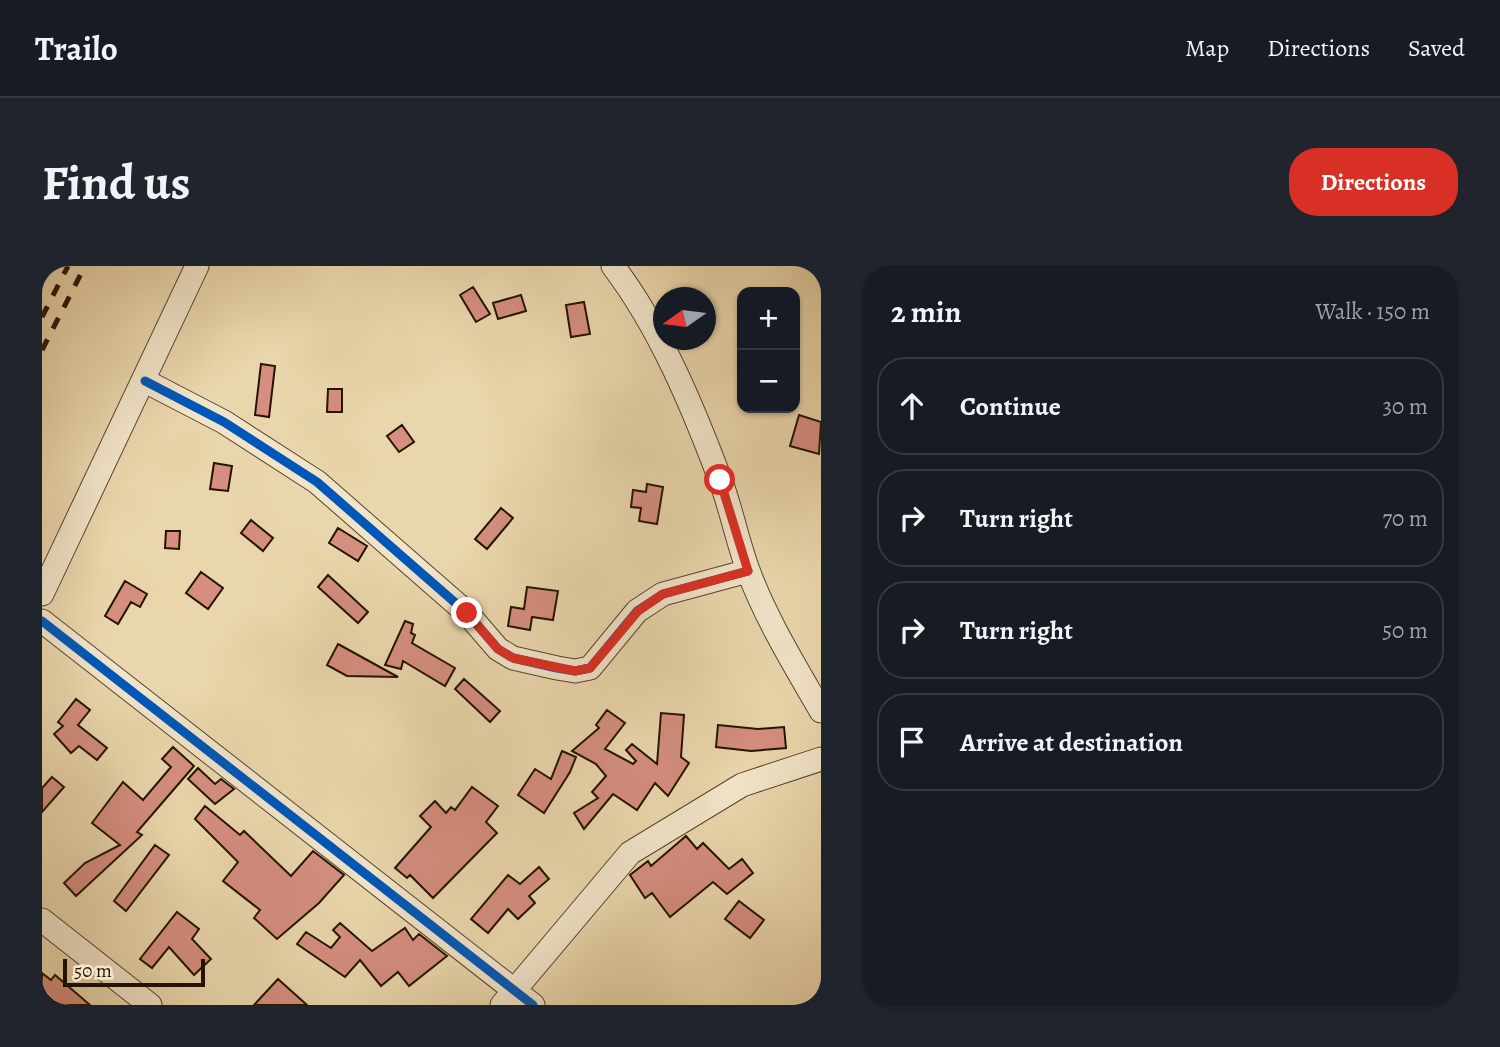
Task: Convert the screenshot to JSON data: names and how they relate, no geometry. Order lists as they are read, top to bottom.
{
  "scale_bar": "50 m",
  "north": "left",
  "page": {
    "header": "Trailo",
    "nav": ["Map", "Directions", "Saved"],
    "buttons": "Directions",
    "title": "Find us",
    "heading": ["2 min", "Walk · 150 m"],
    "map_buttons": ["+", "−"],
    "list": [
      ["Continue", "30 m"],
      ["Turn right", "70 m"],
      ["Turn right", "50 m"],
      "Arrive at destination"
    ],
    "scale": "50 m"
  }
}
